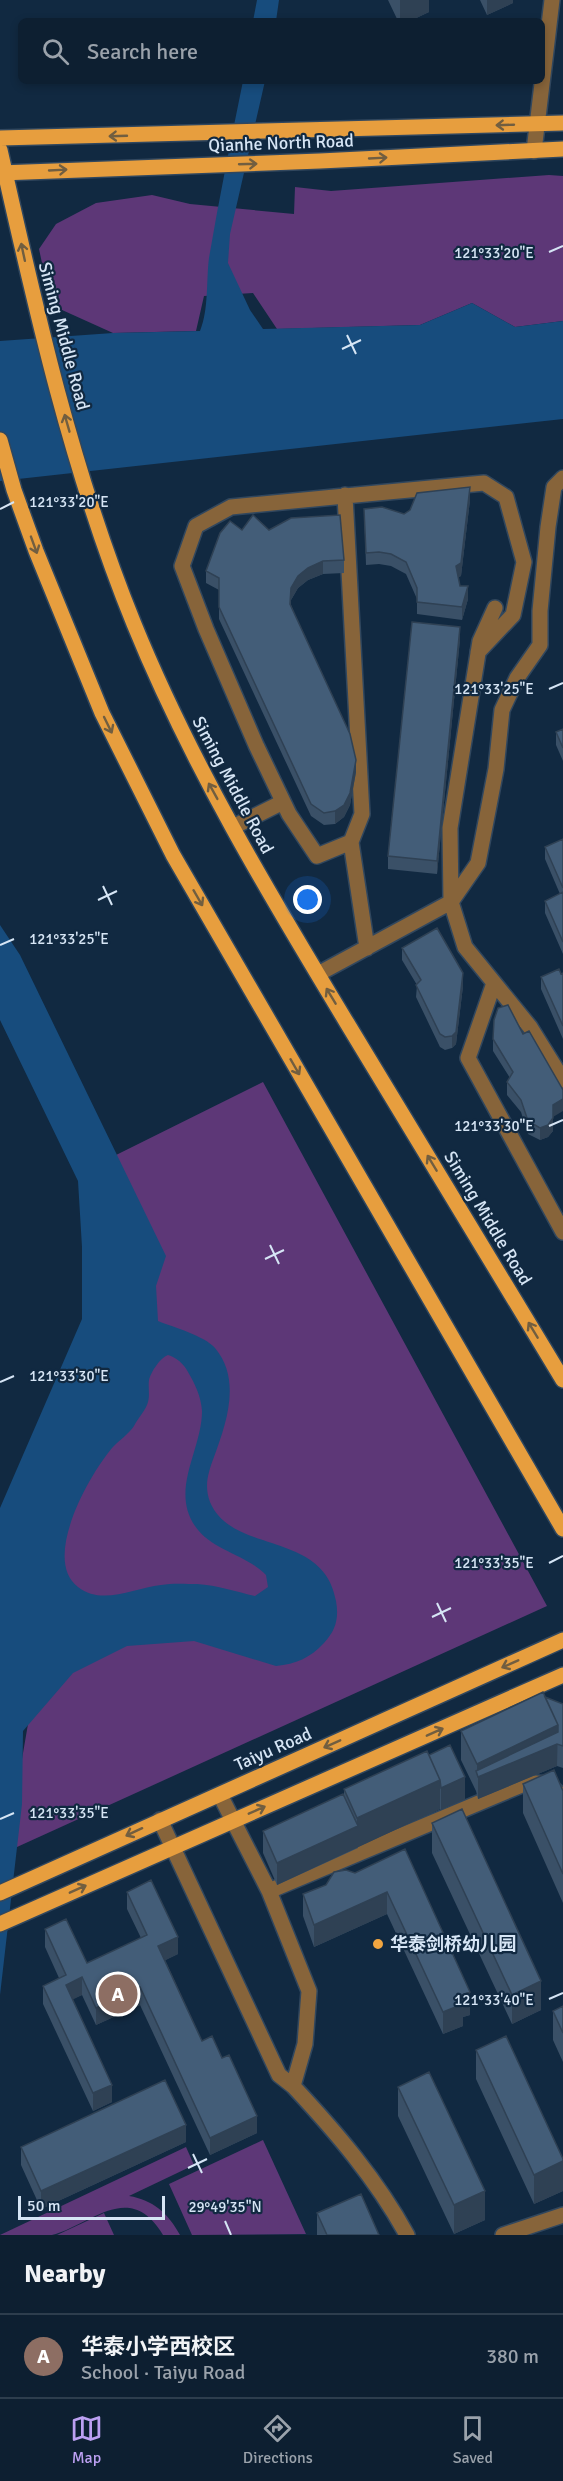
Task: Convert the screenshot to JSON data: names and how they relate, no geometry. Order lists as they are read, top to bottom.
{
  "streets": {
    "main road": ["Qianhe North Road", "Siming Middle Road", "Taiyu Road"]
  },
  "crossings": [
    ["Qianhe North Road", "Siming Middle Road"]
  ],
  "places": ["华泰剑桥幼儿园"],
  "scale_bar": "50 m",
  "page": {
    "search": "Search here",
    "pins": "A",
    "scale": "50 m",
    "heading": "Nearby",
    "list": [
      {
        "mark": "A",
        "name": "华泰小学西校区",
        "note": "School · Taiyu Road",
        "value": "380 m"
      }
    ],
    "nav": ["Map", "Directions", "Saved"]
  },
  "coordinates": [
    "121°33'20\"E",
    "121°33'25\"E",
    "121°33'30\"E",
    "121°33'35\"E",
    "121°33'40\"E",
    "29°49'35\"N"
  ]
}
